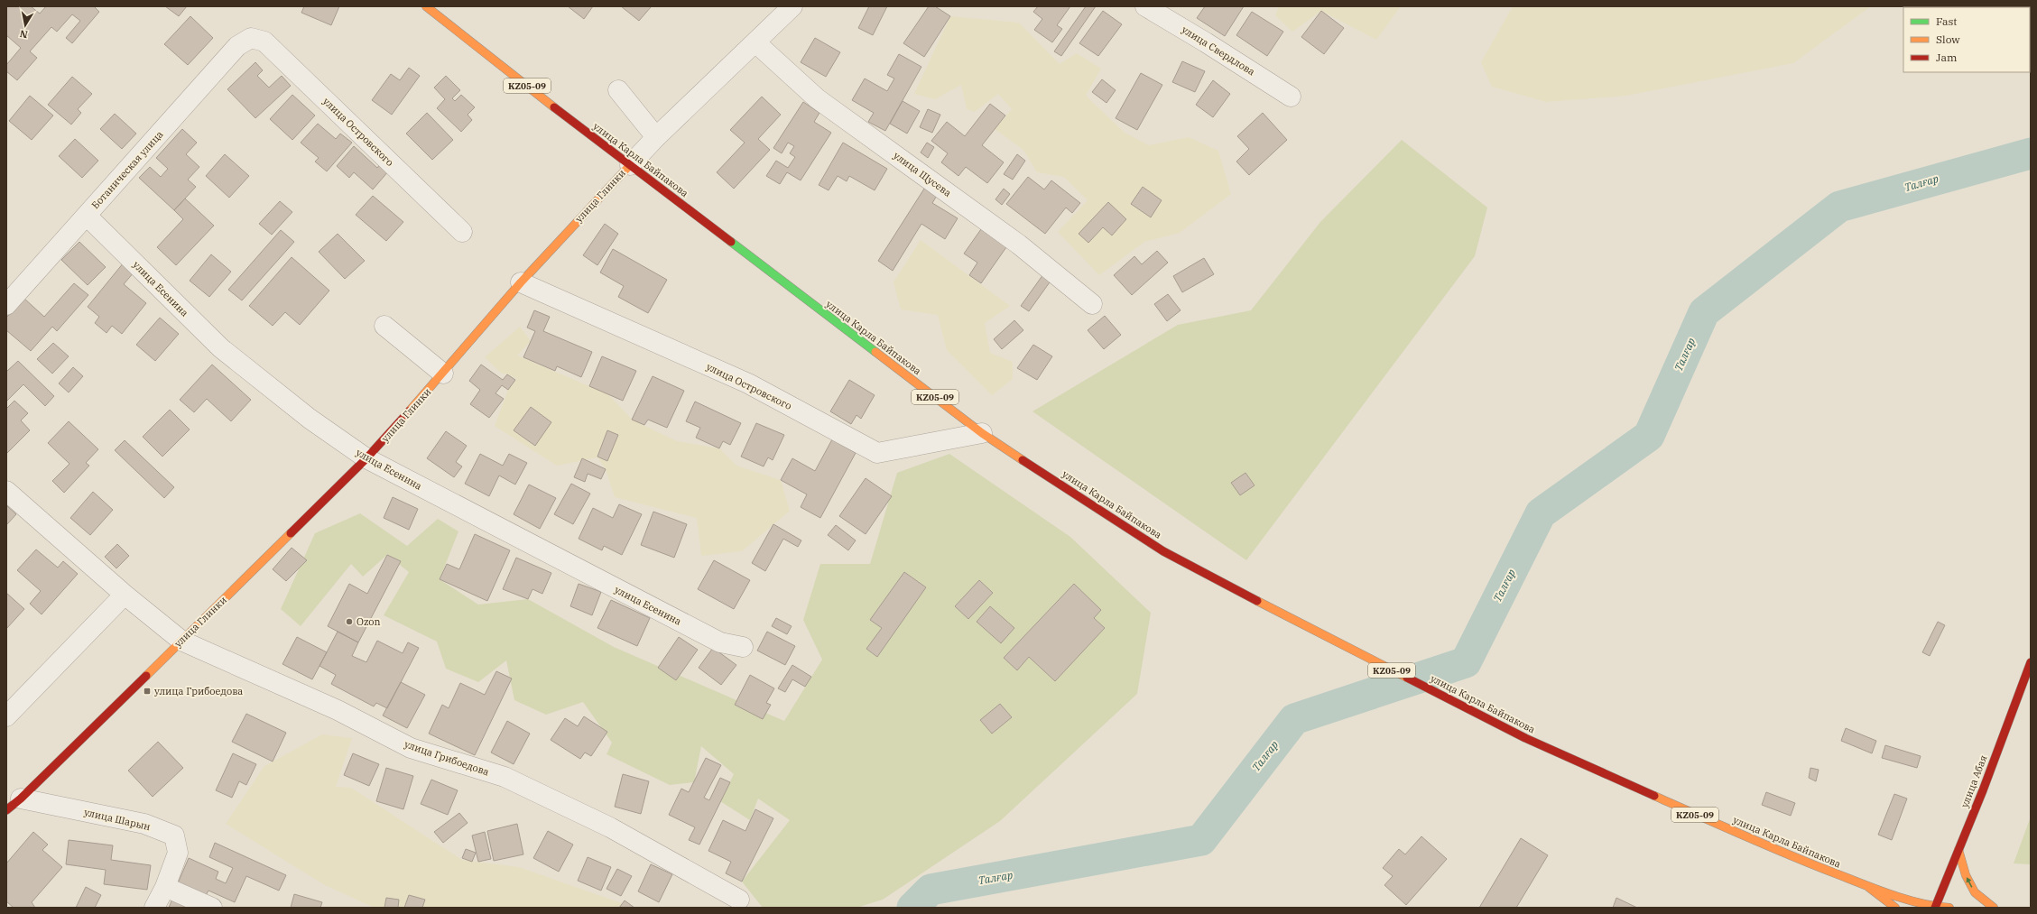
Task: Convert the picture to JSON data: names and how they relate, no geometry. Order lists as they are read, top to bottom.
{
  "streets": {
    "main road": [
      "KZ05-09",
      "улица Карла Байпакова",
      "улица Глинки",
      "улица Абая"
    ],
    "street": [
      "улица Свердлова",
      "улица Островского",
      "Ботаническая улица",
      "улица Щусева",
      "улица Есенина",
      "улица Грибоедова",
      "улица Шарын"
    ]
  },
  "crossings": [
    ["KZ05-09", "улица Карла Байпакова"],
    ["KZ05-09", "улица Абая"],
    ["улица Островского", "улица Карла Байпакова"],
    ["улица Островского", "Ботаническая улица"],
    ["улица Островского", "улица Глинки"],
    ["улица Карла Байпакова", "улица Глинки"],
    ["Ботаническая улица", "улица Есенина"],
    ["улица Щусева", "улица Глинки"],
    ["улица Глинки", "улица Есенина"],
    ["улица Глинки", "улица Грибоедова"],
    ["улица Глинки", "улица Шарын"]
  ],
  "water": ["Талғар"],
  "places": {
    "other": ["Ozon"],
    "transit": ["улица Грибоедова"]
  },
  "legend": ["Fast", "Slow", "Jam"],
  "north": "bottom"
}
